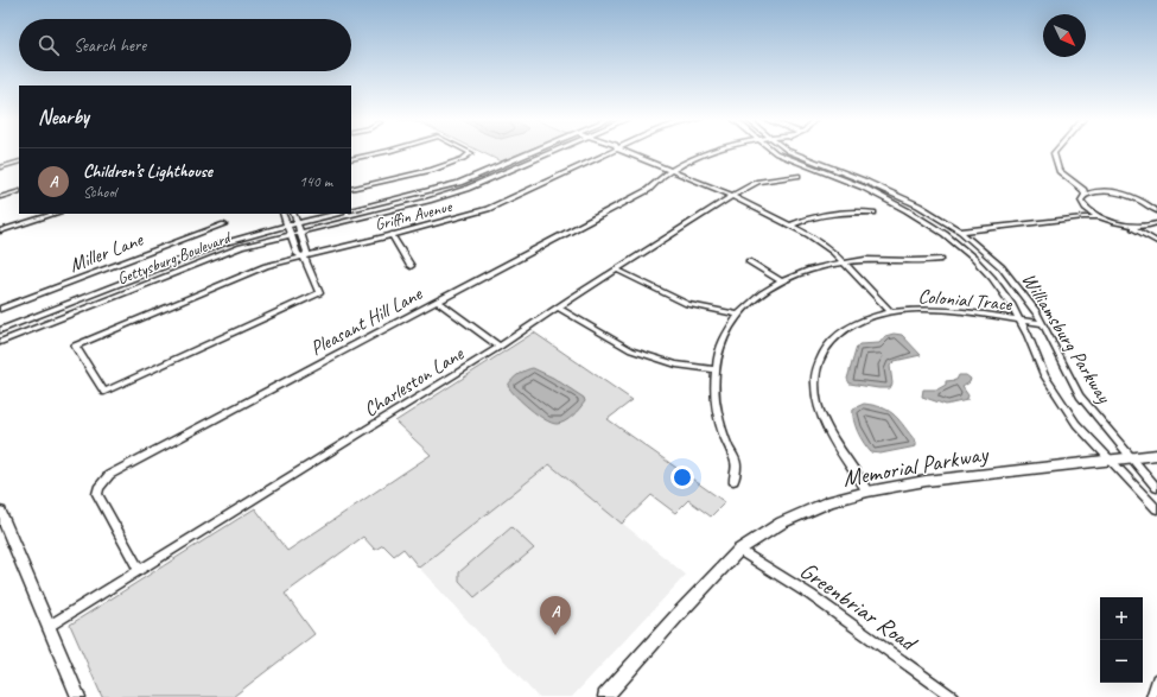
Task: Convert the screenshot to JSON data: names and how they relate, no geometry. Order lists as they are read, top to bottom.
{
  "streets": {
    "main road": ["Memorial Parkway"],
    "street": [
      "Griffin Avenue",
      "Miller Lane",
      "Gettysburg Boulevard",
      "Colonial Trace",
      "Pleasant Hill Lane",
      "Williamsburg Parkway",
      "Charleston Lane",
      "Greenbriar Road"
    ]
  },
  "crossings": [
    ["Colonial Trace", "Williamsburg Parkway"],
    ["Colonial Trace", "Memorial Parkway"],
    ["Pleasant Hill Lane", "Charleston Lane"],
    ["Williamsburg Parkway", "Memorial Parkway"],
    ["Memorial Parkway", "Greenbriar Road"]
  ],
  "north": "bottom right",
  "page": {
    "search": "Search here",
    "heading": "Nearby",
    "list": [
      {
        "mark": "A",
        "name": "Children’s Lighthouse",
        "note": "School",
        "value": "140 m"
      }
    ],
    "pins": "A",
    "map_buttons": ["+", "−"]
  }
}
